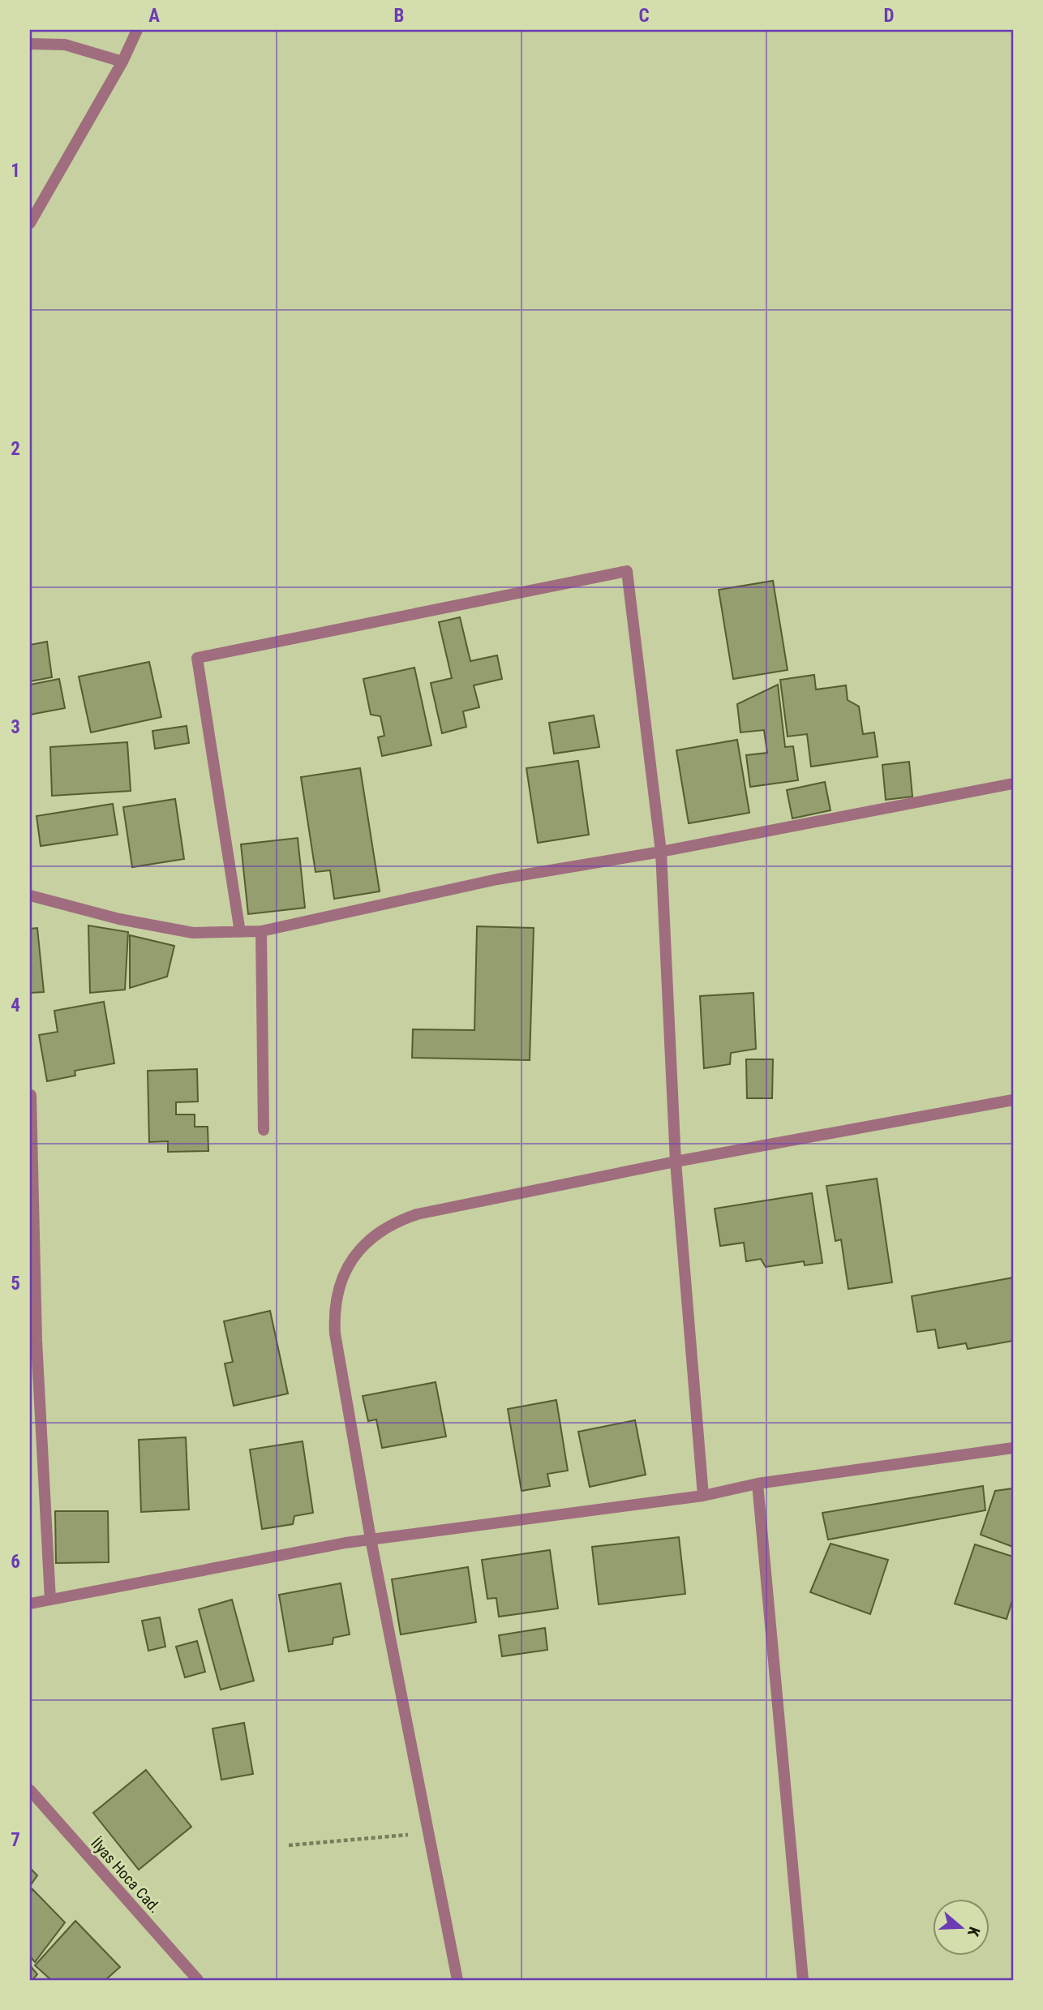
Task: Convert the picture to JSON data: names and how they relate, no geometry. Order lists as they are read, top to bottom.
{
  "streets": {
    "street": ["İlyas Hoca Cad."]
  },
  "north": "right",
  "grid": {
    "columns": [
      "A",
      "B",
      "C",
      "D"
    ],
    "rows": [
      "1",
      "2",
      "3",
      "4",
      "5",
      "6",
      "7"
    ]
  }
}
